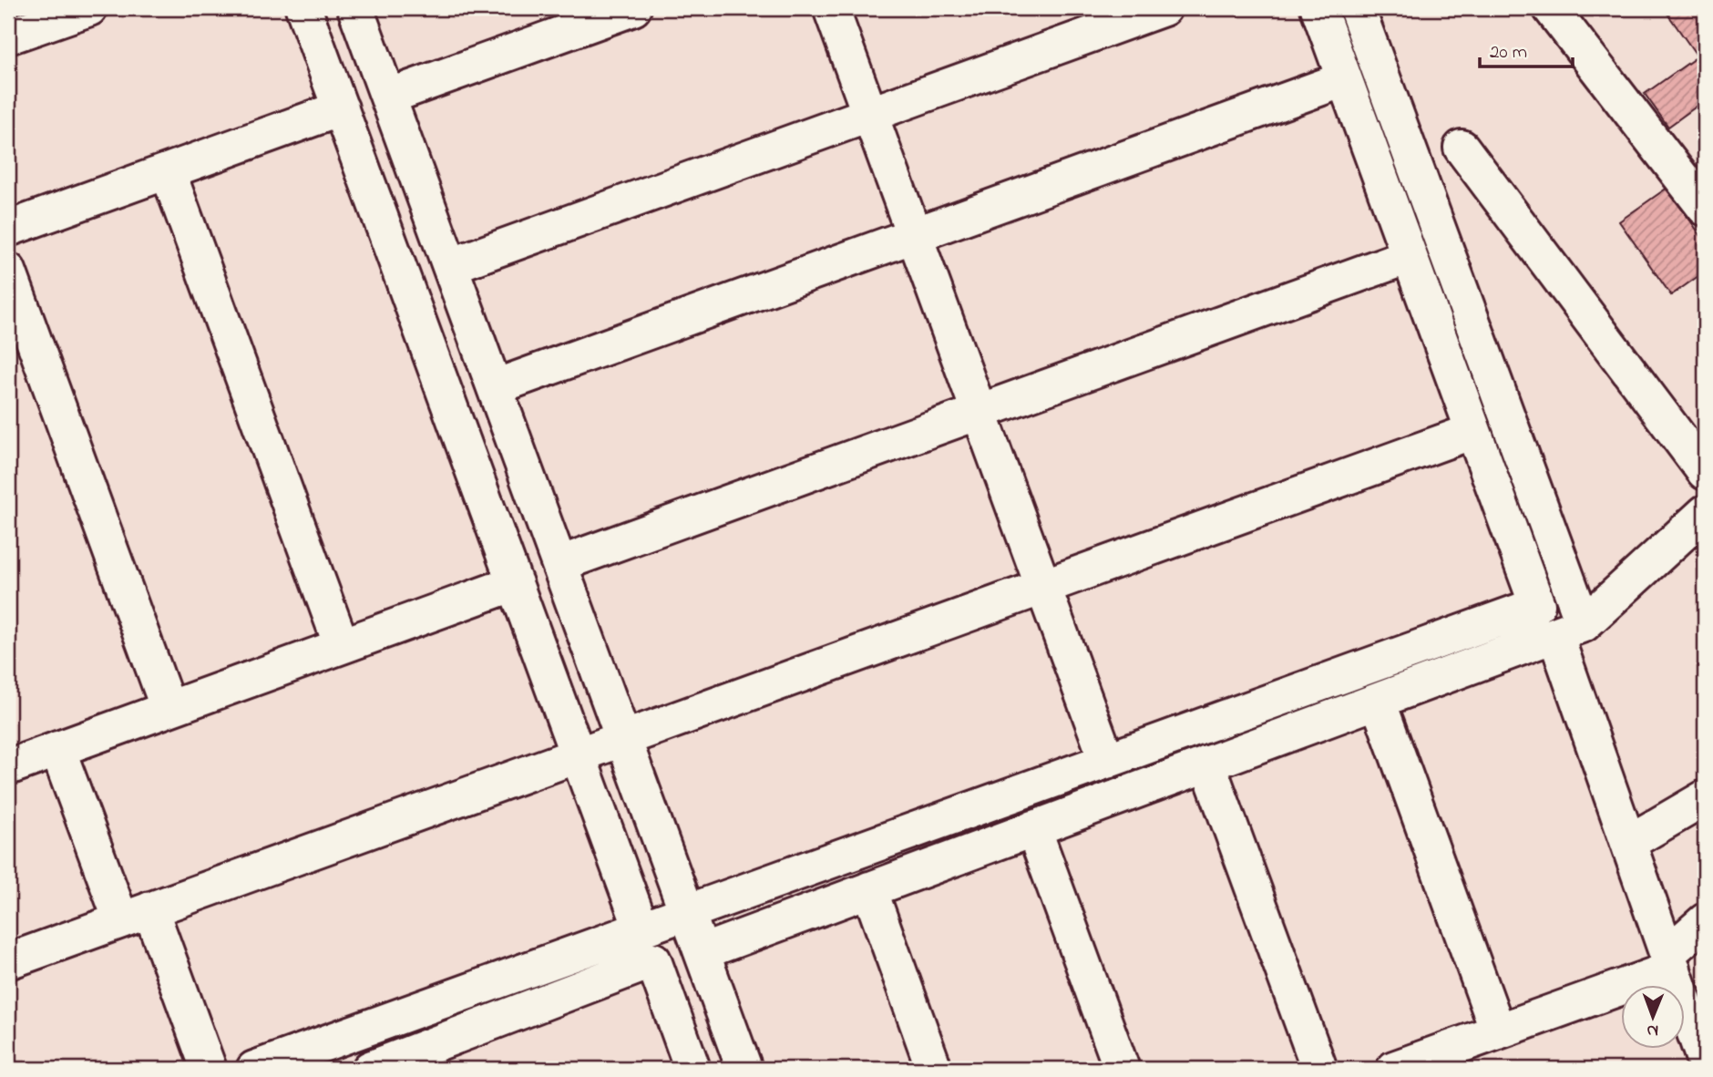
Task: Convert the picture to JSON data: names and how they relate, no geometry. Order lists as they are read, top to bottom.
{
  "scale_bar": "20 m",
  "north": "bottom"
}
